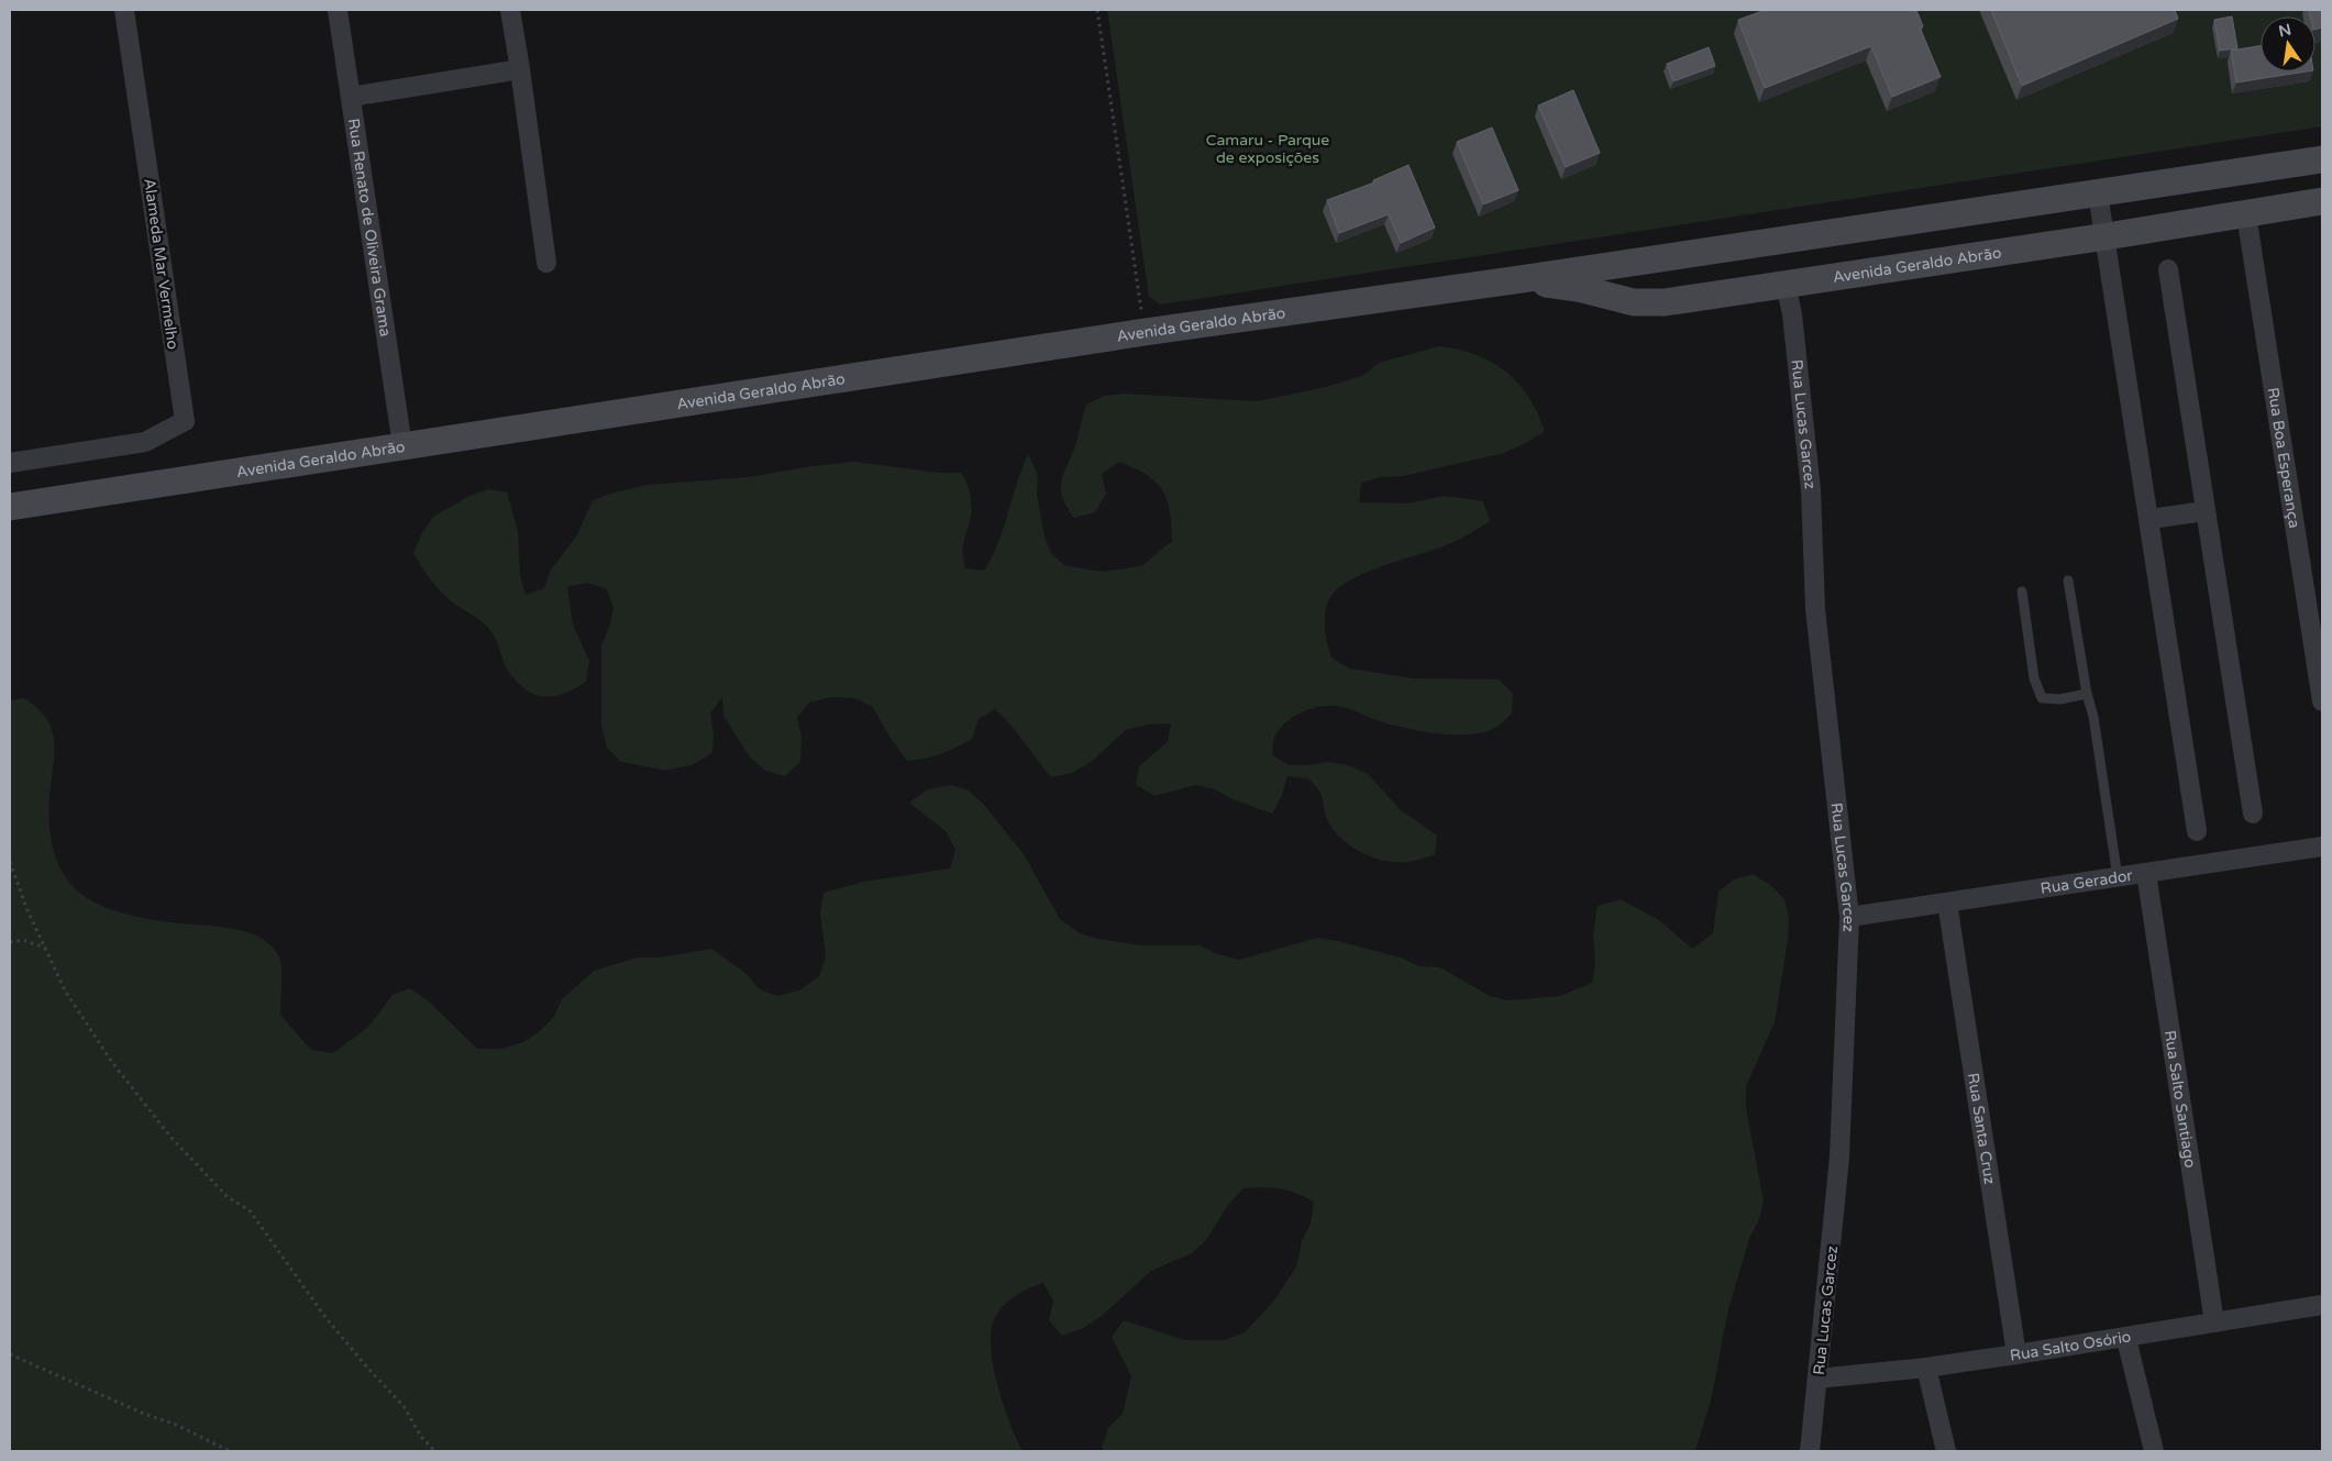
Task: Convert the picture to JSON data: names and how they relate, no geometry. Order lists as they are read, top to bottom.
{
  "streets": {
    "main road": ["Avenida Geraldo Abrão"],
    "street": [
      "Rua Renato de Oliveira Grama",
      "Alameda Mar Vermelho",
      "Rua Lucas Garcez",
      "Rua Boa Esperança",
      "Rua Gerador",
      "Rua Salto Santiago",
      "Rua Santa Cruz",
      "Rua Salto Osório"
    ]
  },
  "crossings": [
    ["Rua Renato de Oliveira Grama", "Avenida Geraldo Abrão"],
    ["Avenida Geraldo Abrão", "Rua Lucas Garcez"],
    ["Avenida Geraldo Abrão", "Rua Boa Esperança"],
    ["Rua Lucas Garcez", "Rua Gerador"],
    ["Rua Lucas Garcez", "Rua Salto Osório"],
    ["Rua Gerador", "Rua Salto Santiago"],
    ["Rua Gerador", "Rua Santa Cruz"],
    ["Rua Salto Santiago", "Rua Salto Osório"],
    ["Rua Santa Cruz", "Rua Salto Osório"]
  ],
  "parks": ["Camaru - Parque de exposições"],
  "north": "top"
}
